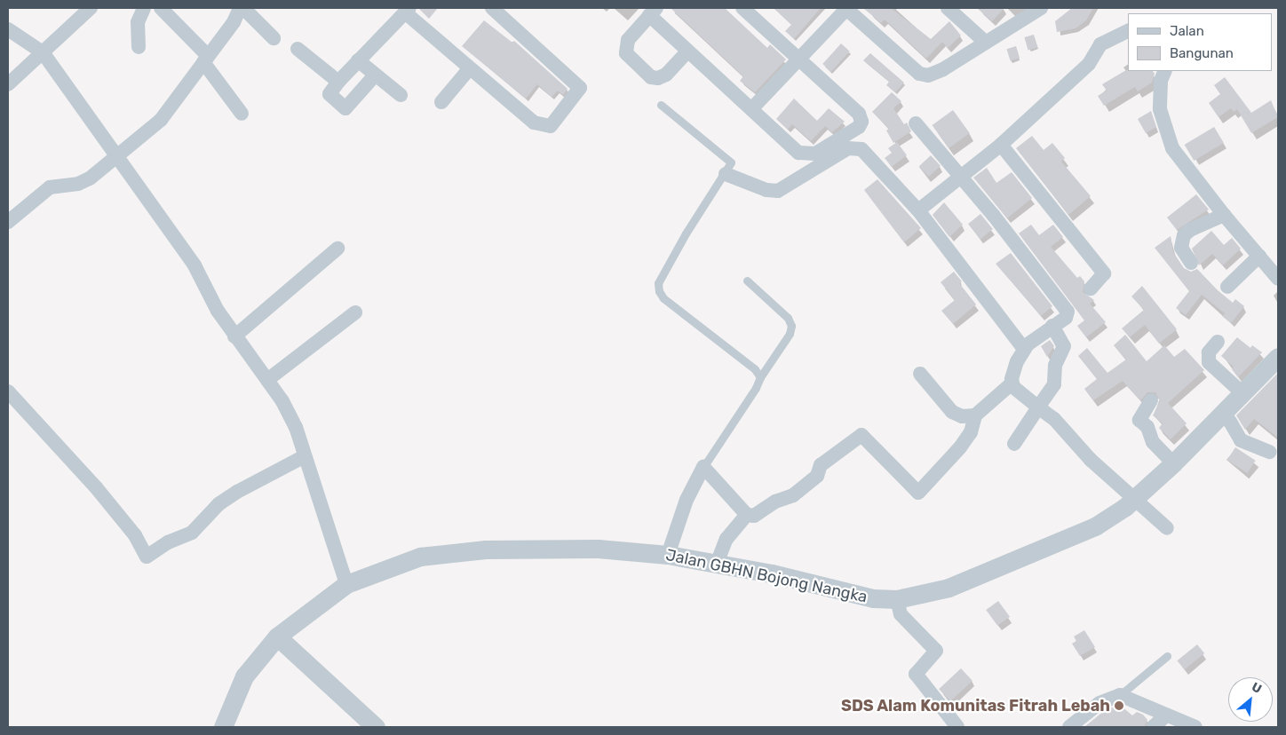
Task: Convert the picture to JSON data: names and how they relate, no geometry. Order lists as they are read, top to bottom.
{
  "streets": {
    "street": ["Jalan GBHN Bojong Nangka"]
  },
  "places": ["SDS Alam Komunitas Fitrah Lebah"],
  "legend": ["Jalan", "Bangunan"],
  "north": "top right"
}
